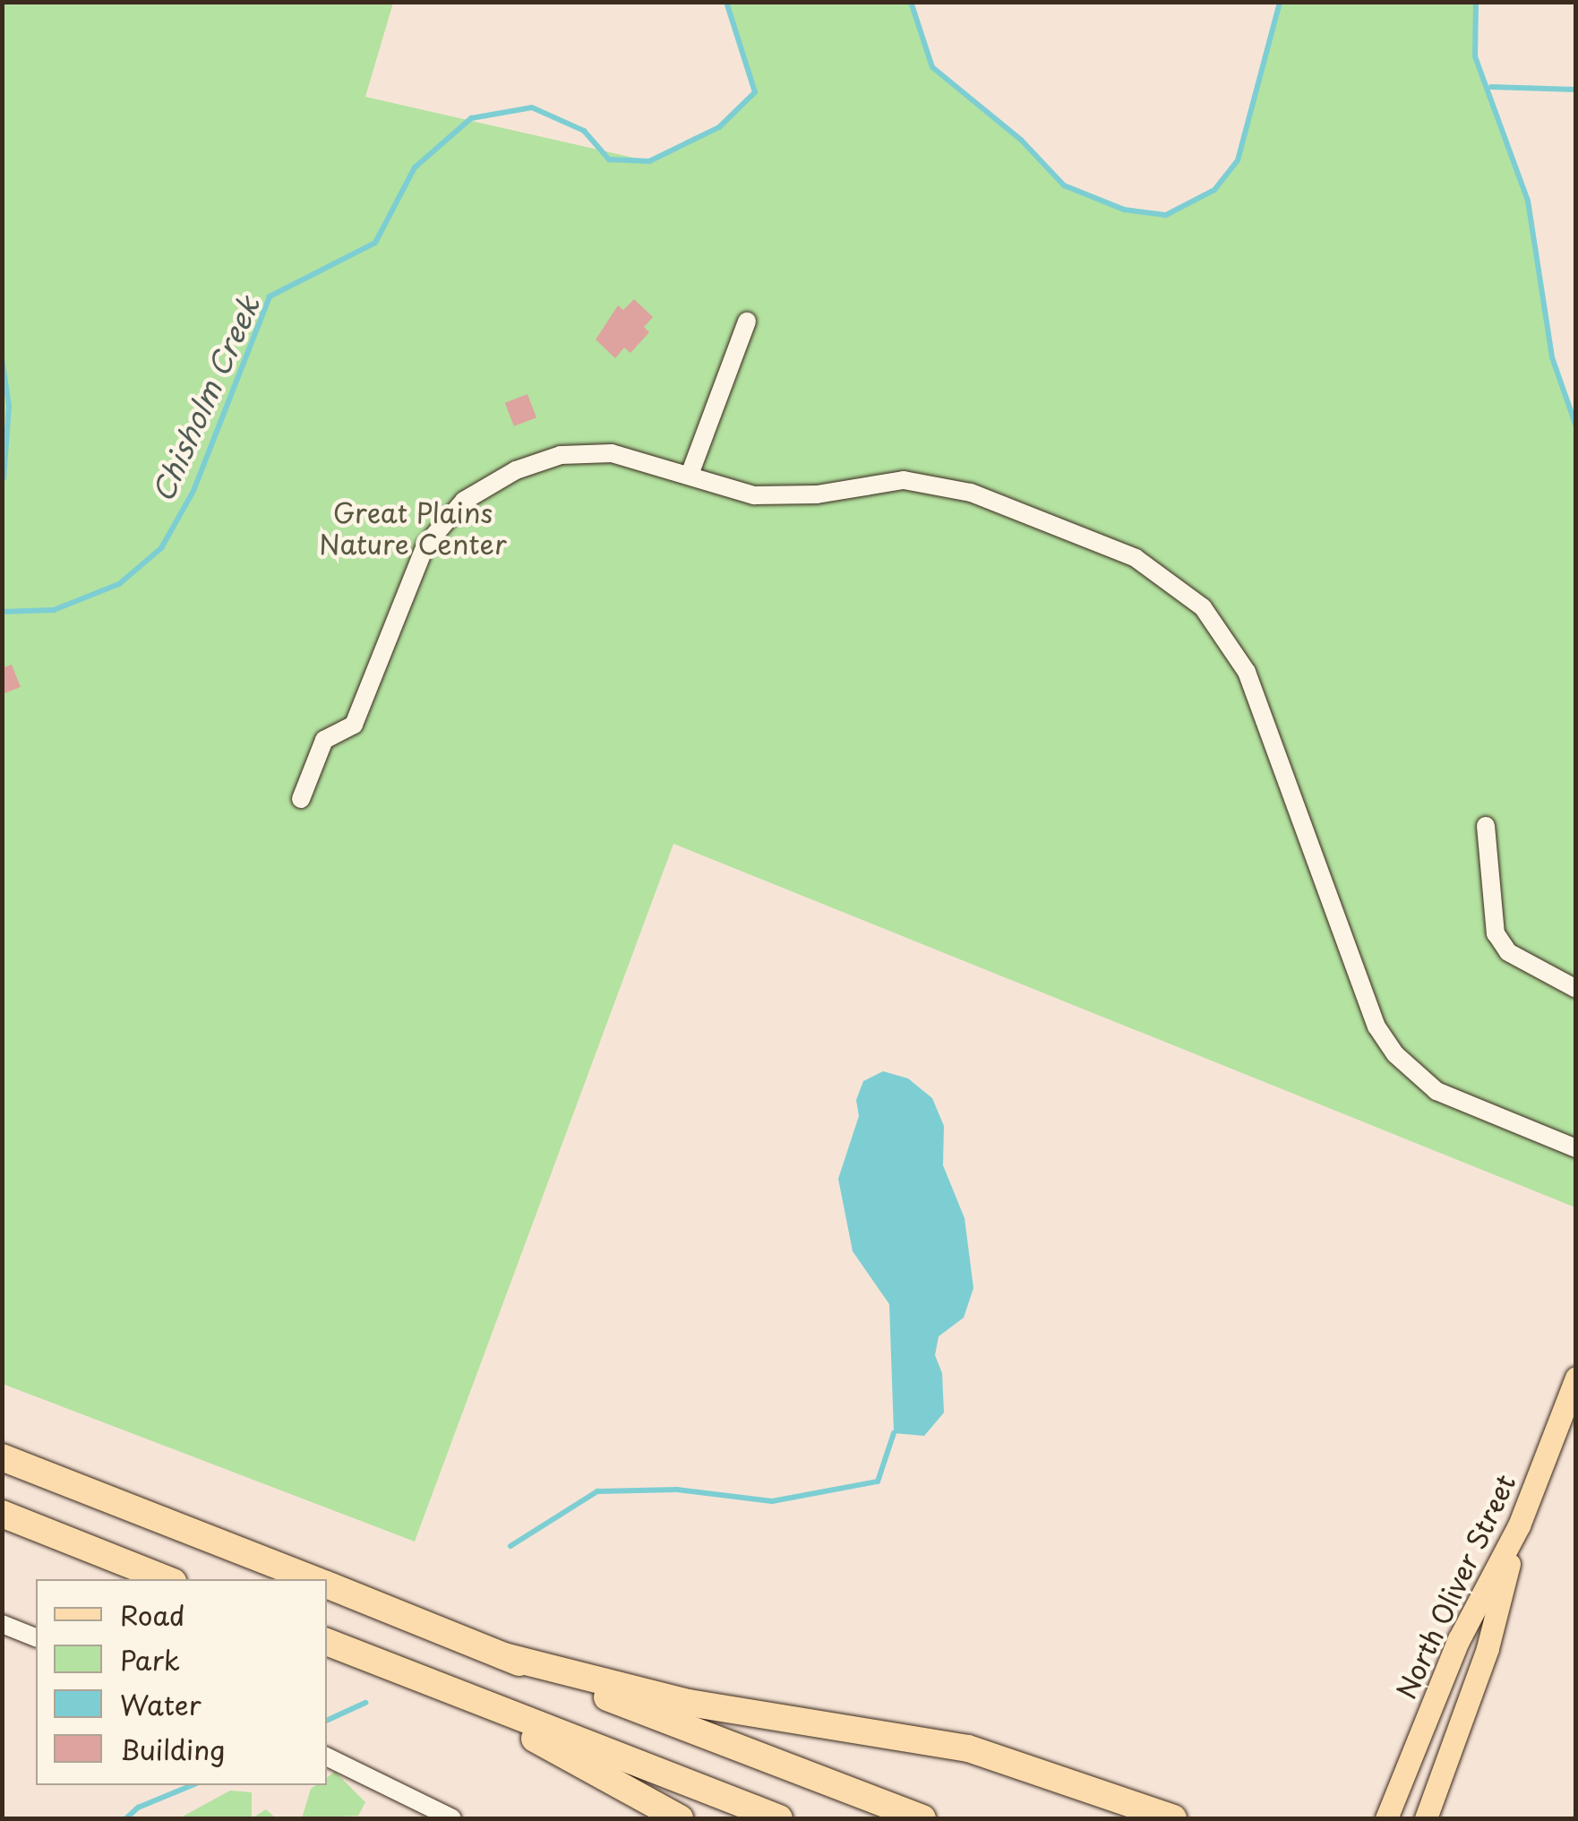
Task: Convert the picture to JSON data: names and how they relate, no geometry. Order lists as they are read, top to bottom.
{
  "streets": {
    "main road": ["North Oliver Street"]
  },
  "water": ["Chisholm Creek"],
  "parks": ["Great Plains Nature Center"],
  "legend": [
    "Road",
    "Park",
    "Water",
    "Building"
  ]
}
